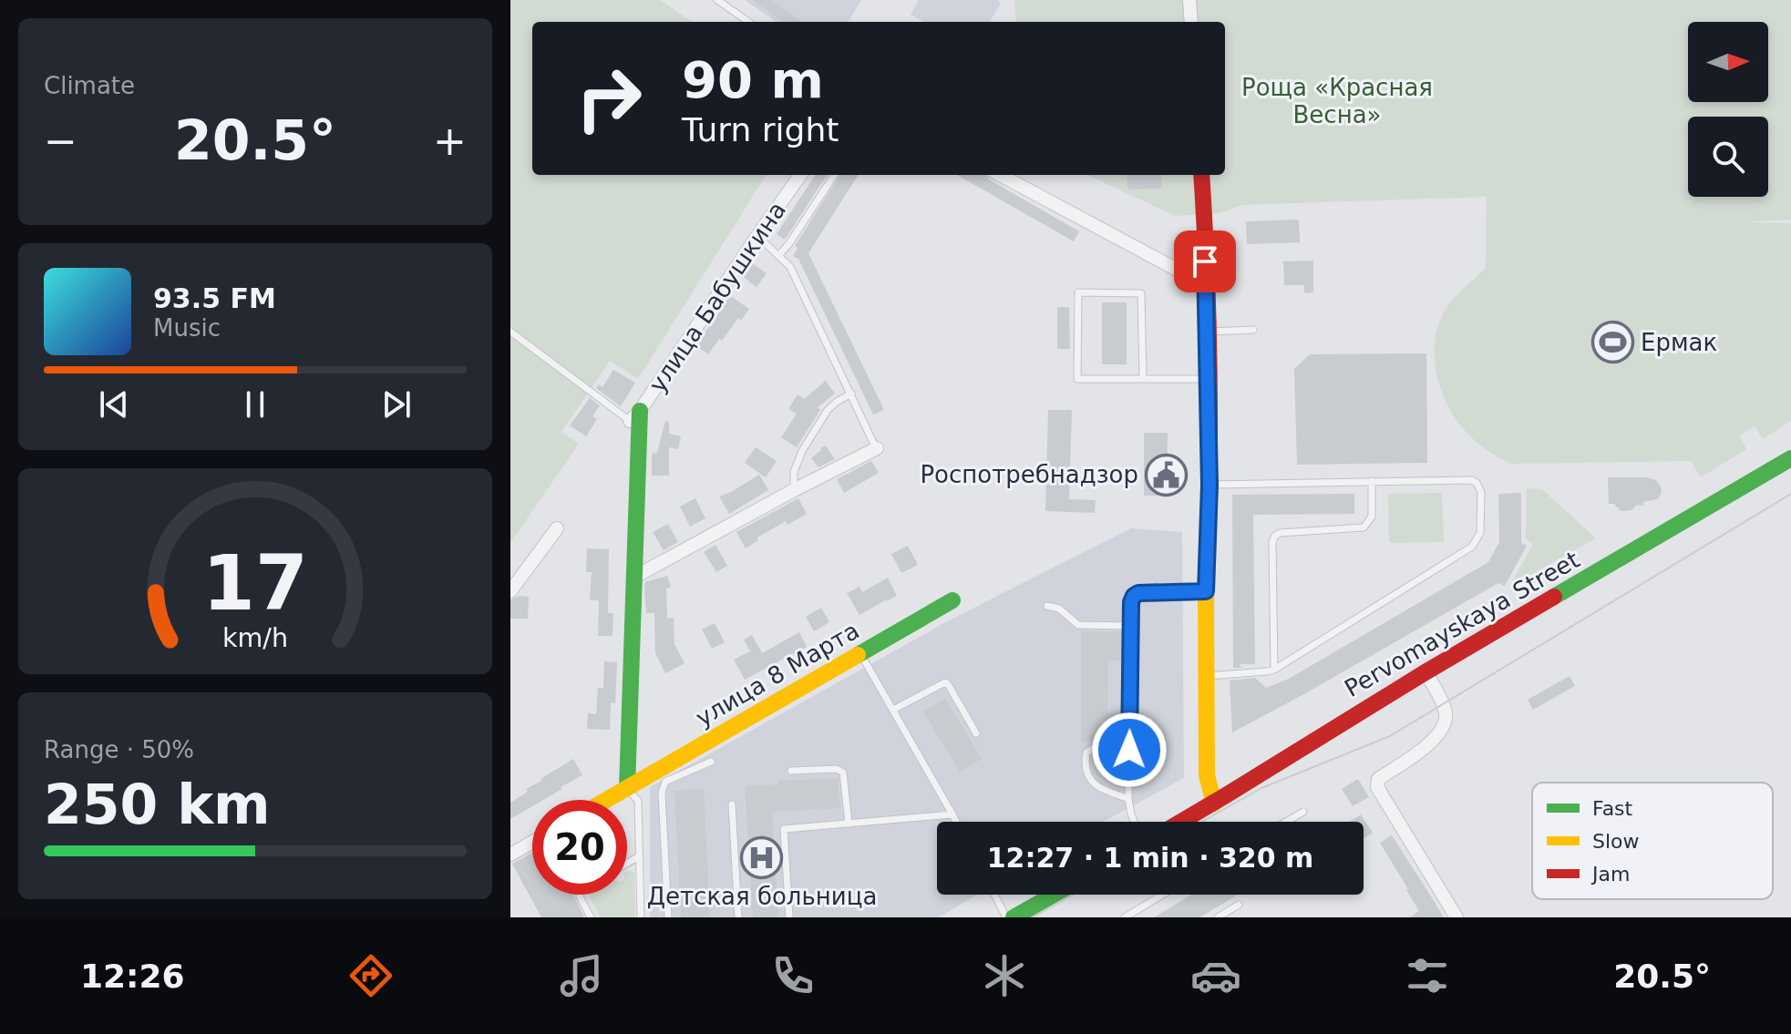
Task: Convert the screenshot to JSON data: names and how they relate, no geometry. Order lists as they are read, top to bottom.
{
  "streets": {
    "street": ["улица Бабушкина", "Pervomayskaya Street", "улица 8 Марта"]
  },
  "parks": ["Роща «Красная Весна»"],
  "places": {
    "sports": ["Ермак"],
    "public building": ["Роспотребнадзор"],
    "hospital": ["Детская больница"]
  },
  "legend": ["Fast", "Slow", "Jam"],
  "north": "right",
  "page": {
    "tile": [
      "Climate",
      ["Range · 50%", "250 km"]
    ],
    "turn": ["90 m", "Turn right"],
    "heat": ["−", "20.5°", "+"],
    "song": ["93.5 FM", "Music"],
    "limit": "20",
    "trip": "12:27 · 1 min · 320 m",
    "tabs": ["12:26", "20.5°"],
    "gauge": ["17", "km/h"]
  }
}
